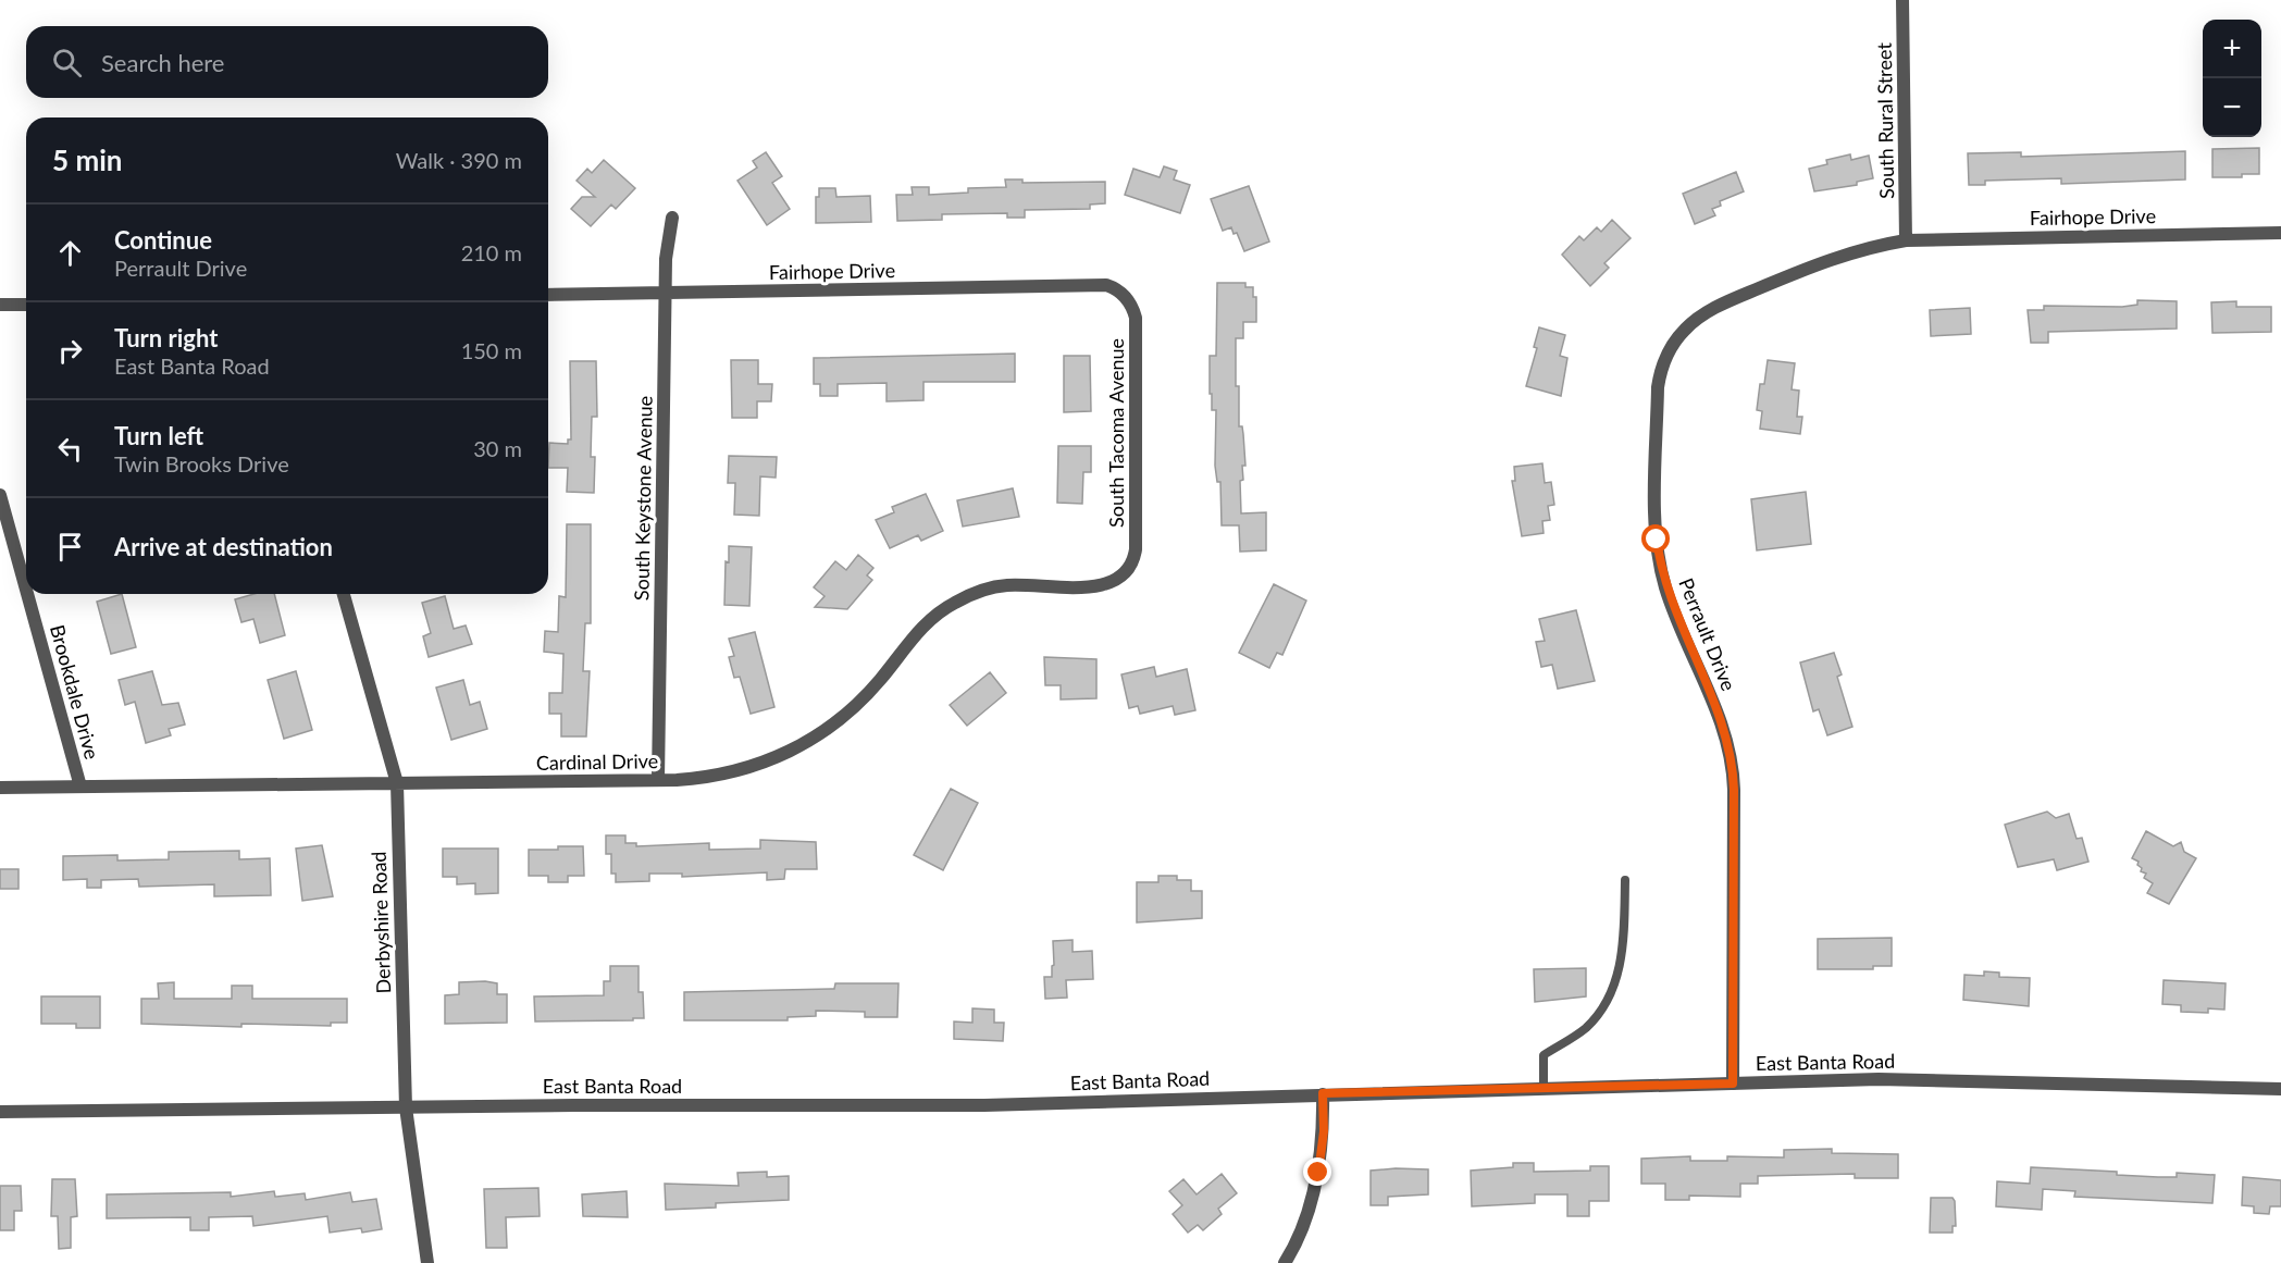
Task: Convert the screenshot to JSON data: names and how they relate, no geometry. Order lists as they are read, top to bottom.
{
  "streets": {
    "street": [
      "South Rural Street",
      "Fairhope Drive",
      "South Tacoma Avenue",
      "South Keystone Avenue",
      "Perrault Drive",
      "Brookdale Drive",
      "Cardinal Drive",
      "Derbyshire Road",
      "East Banta Road"
    ]
  },
  "crossings": [
    ["South Rural Street", "Fairhope Drive"],
    ["South Rural Street", "Perrault Drive"],
    ["Fairhope Drive", "South Tacoma Avenue"],
    ["Fairhope Drive", "South Keystone Avenue"],
    ["Fairhope Drive", "Perrault Drive"],
    ["South Tacoma Avenue", "Cardinal Drive"],
    ["South Keystone Avenue", "Cardinal Drive"],
    ["Perrault Drive", "East Banta Road"],
    ["Brookdale Drive", "Cardinal Drive"],
    ["Cardinal Drive", "Derbyshire Road"],
    ["Derbyshire Road", "East Banta Road"]
  ],
  "page": {
    "map_buttons": ["+", "−"],
    "search": "Search here",
    "heading": ["5 min", "Walk · 390 m"],
    "list": [
      ["Continue", "Perrault Drive", "210 m"],
      ["Turn right", "East Banta Road", "150 m"],
      ["Turn left", "Twin Brooks Drive", "30 m"],
      "Arrive at destination"
    ]
  }
}
